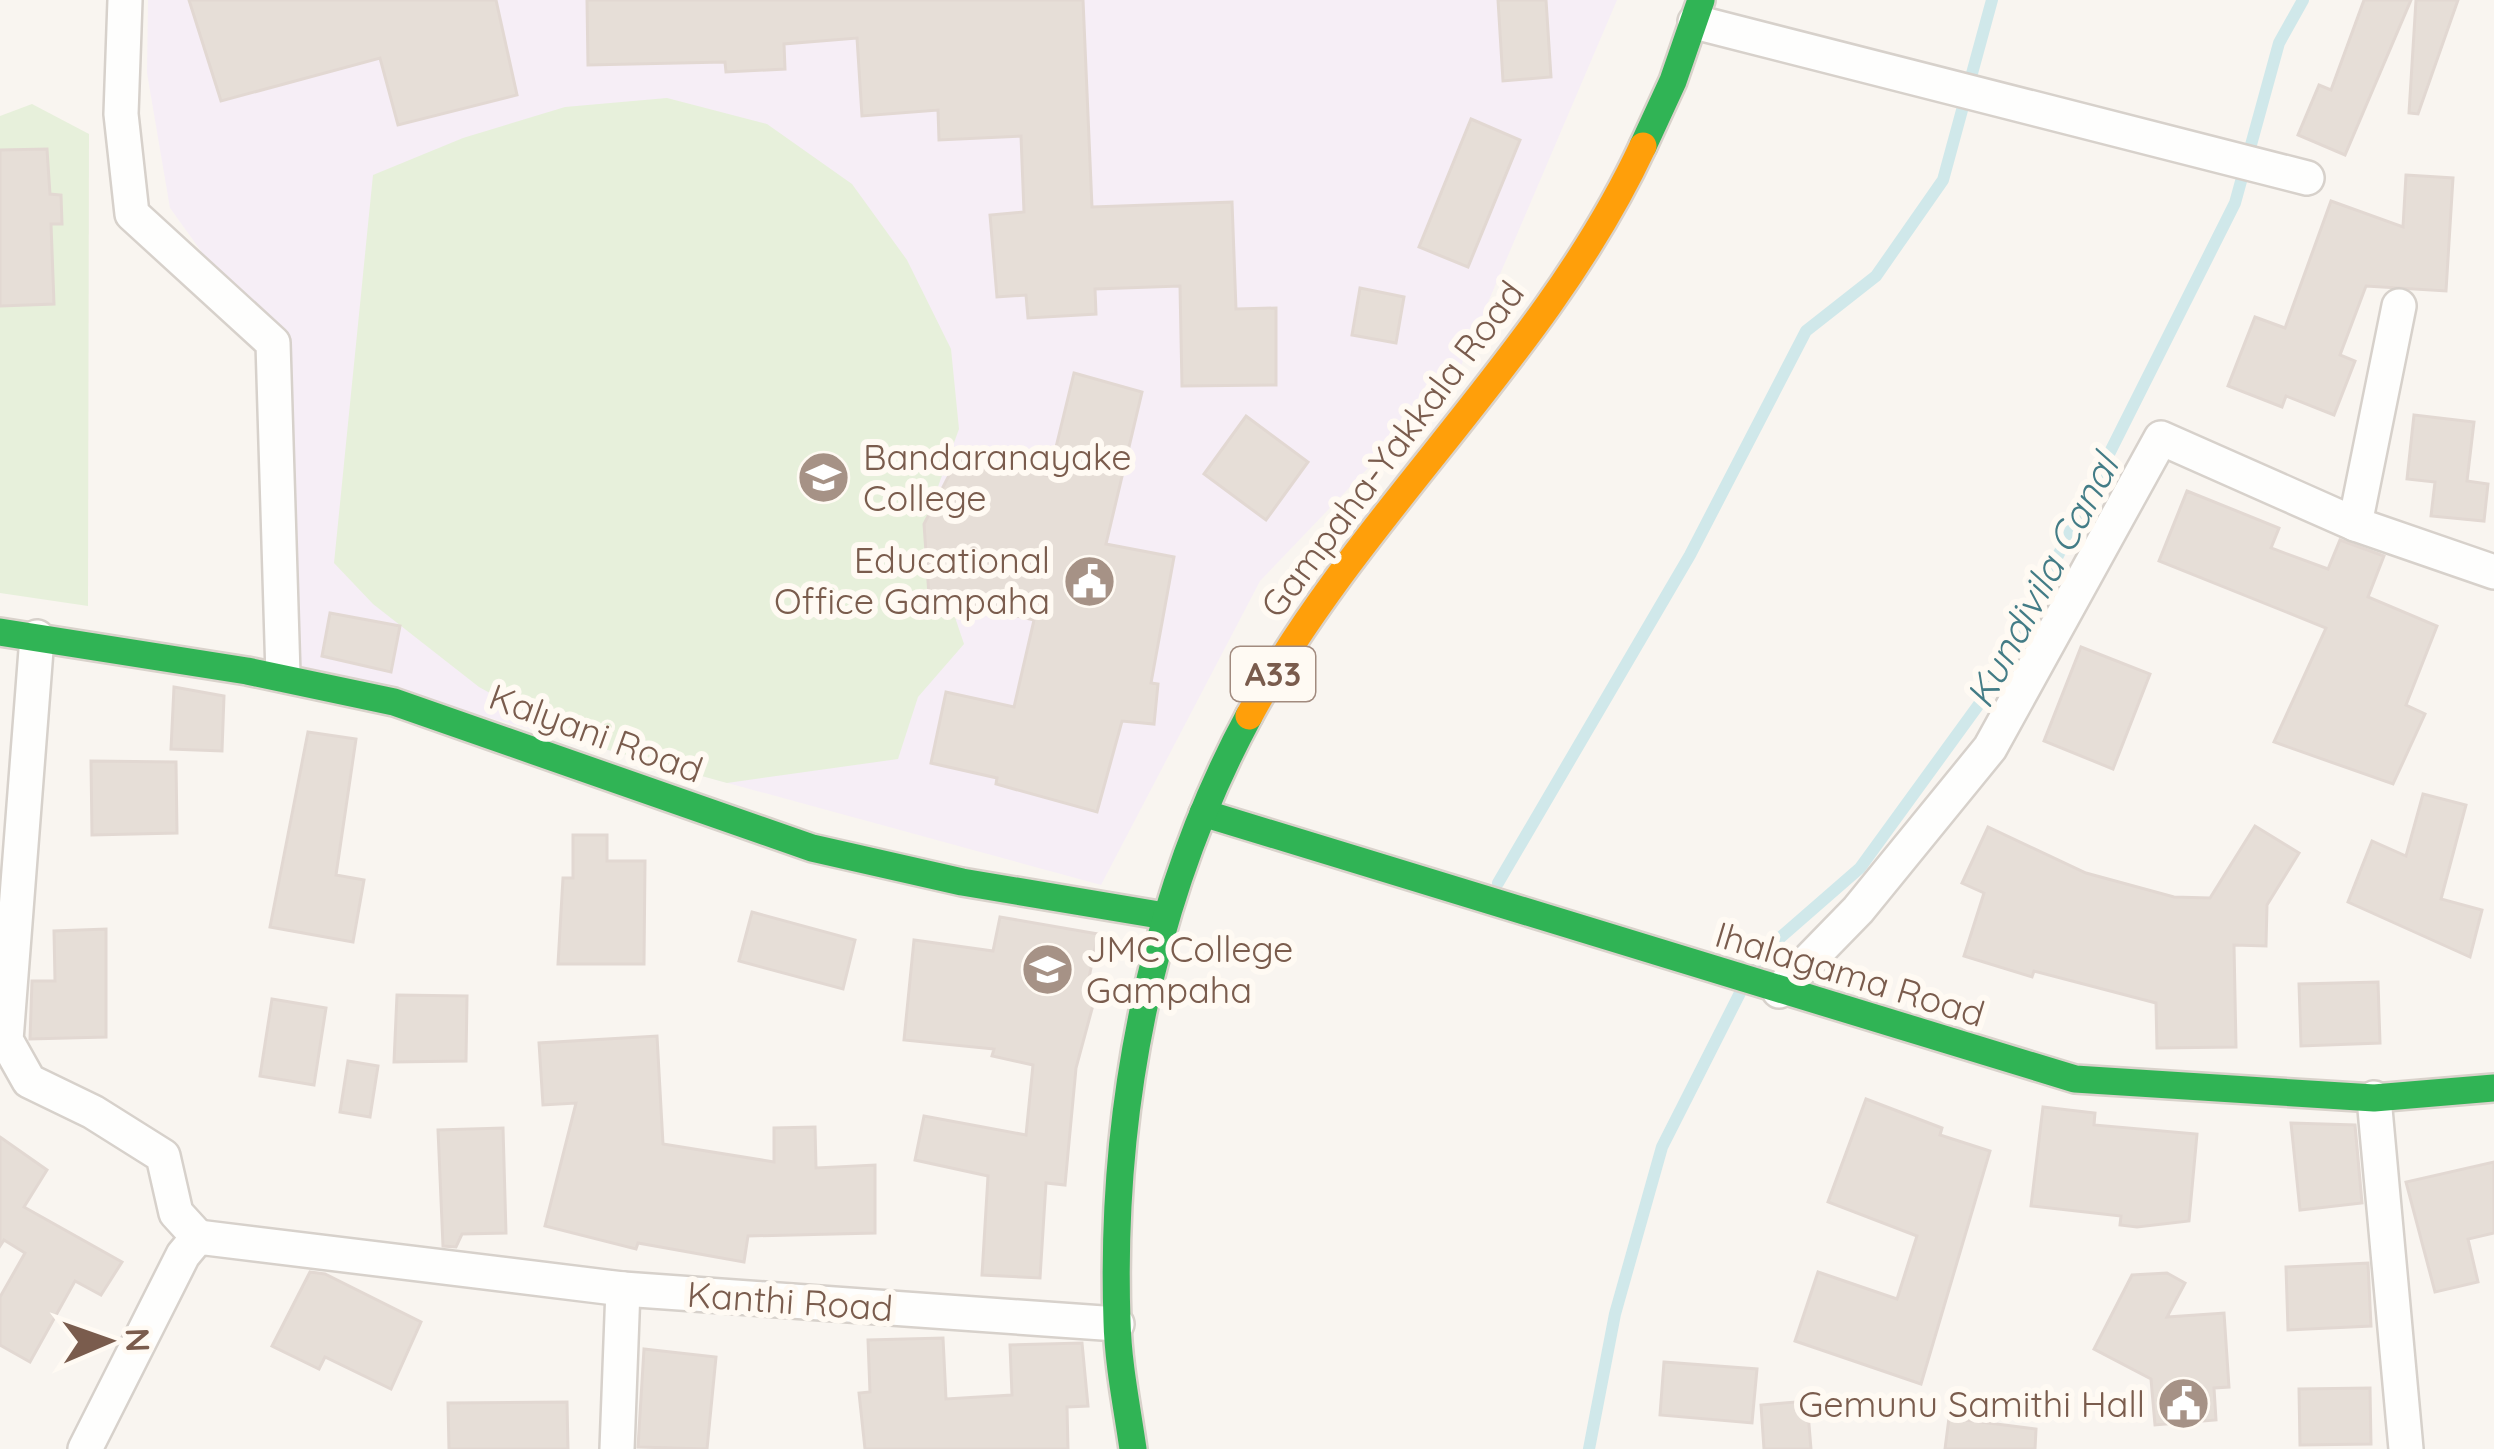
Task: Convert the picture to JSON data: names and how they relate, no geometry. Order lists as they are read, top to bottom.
{
  "streets": {
    "main road": [
      "Gampaha-Yakkala Road",
      "A33",
      "Kalyani Road",
      "Ihalagama Road"
    ],
    "street": ["Kanthi Road"]
  },
  "crossings": [
    ["Gampaha-Yakkala Road", "Kalyani Road"],
    ["Gampaha-Yakkala Road", "Ihalagama Road"],
    ["Gampaha-Yakkala Road", "Kanthi Road"]
  ],
  "water": ["Kundivila Canal"],
  "places": {
    "school or university": ["Bandaranayake College", "JMC College Gampaha"],
    "public building": ["Educational Office Gampaha", "Gemunu Samithi Hall"]
  },
  "north": "right"
}
